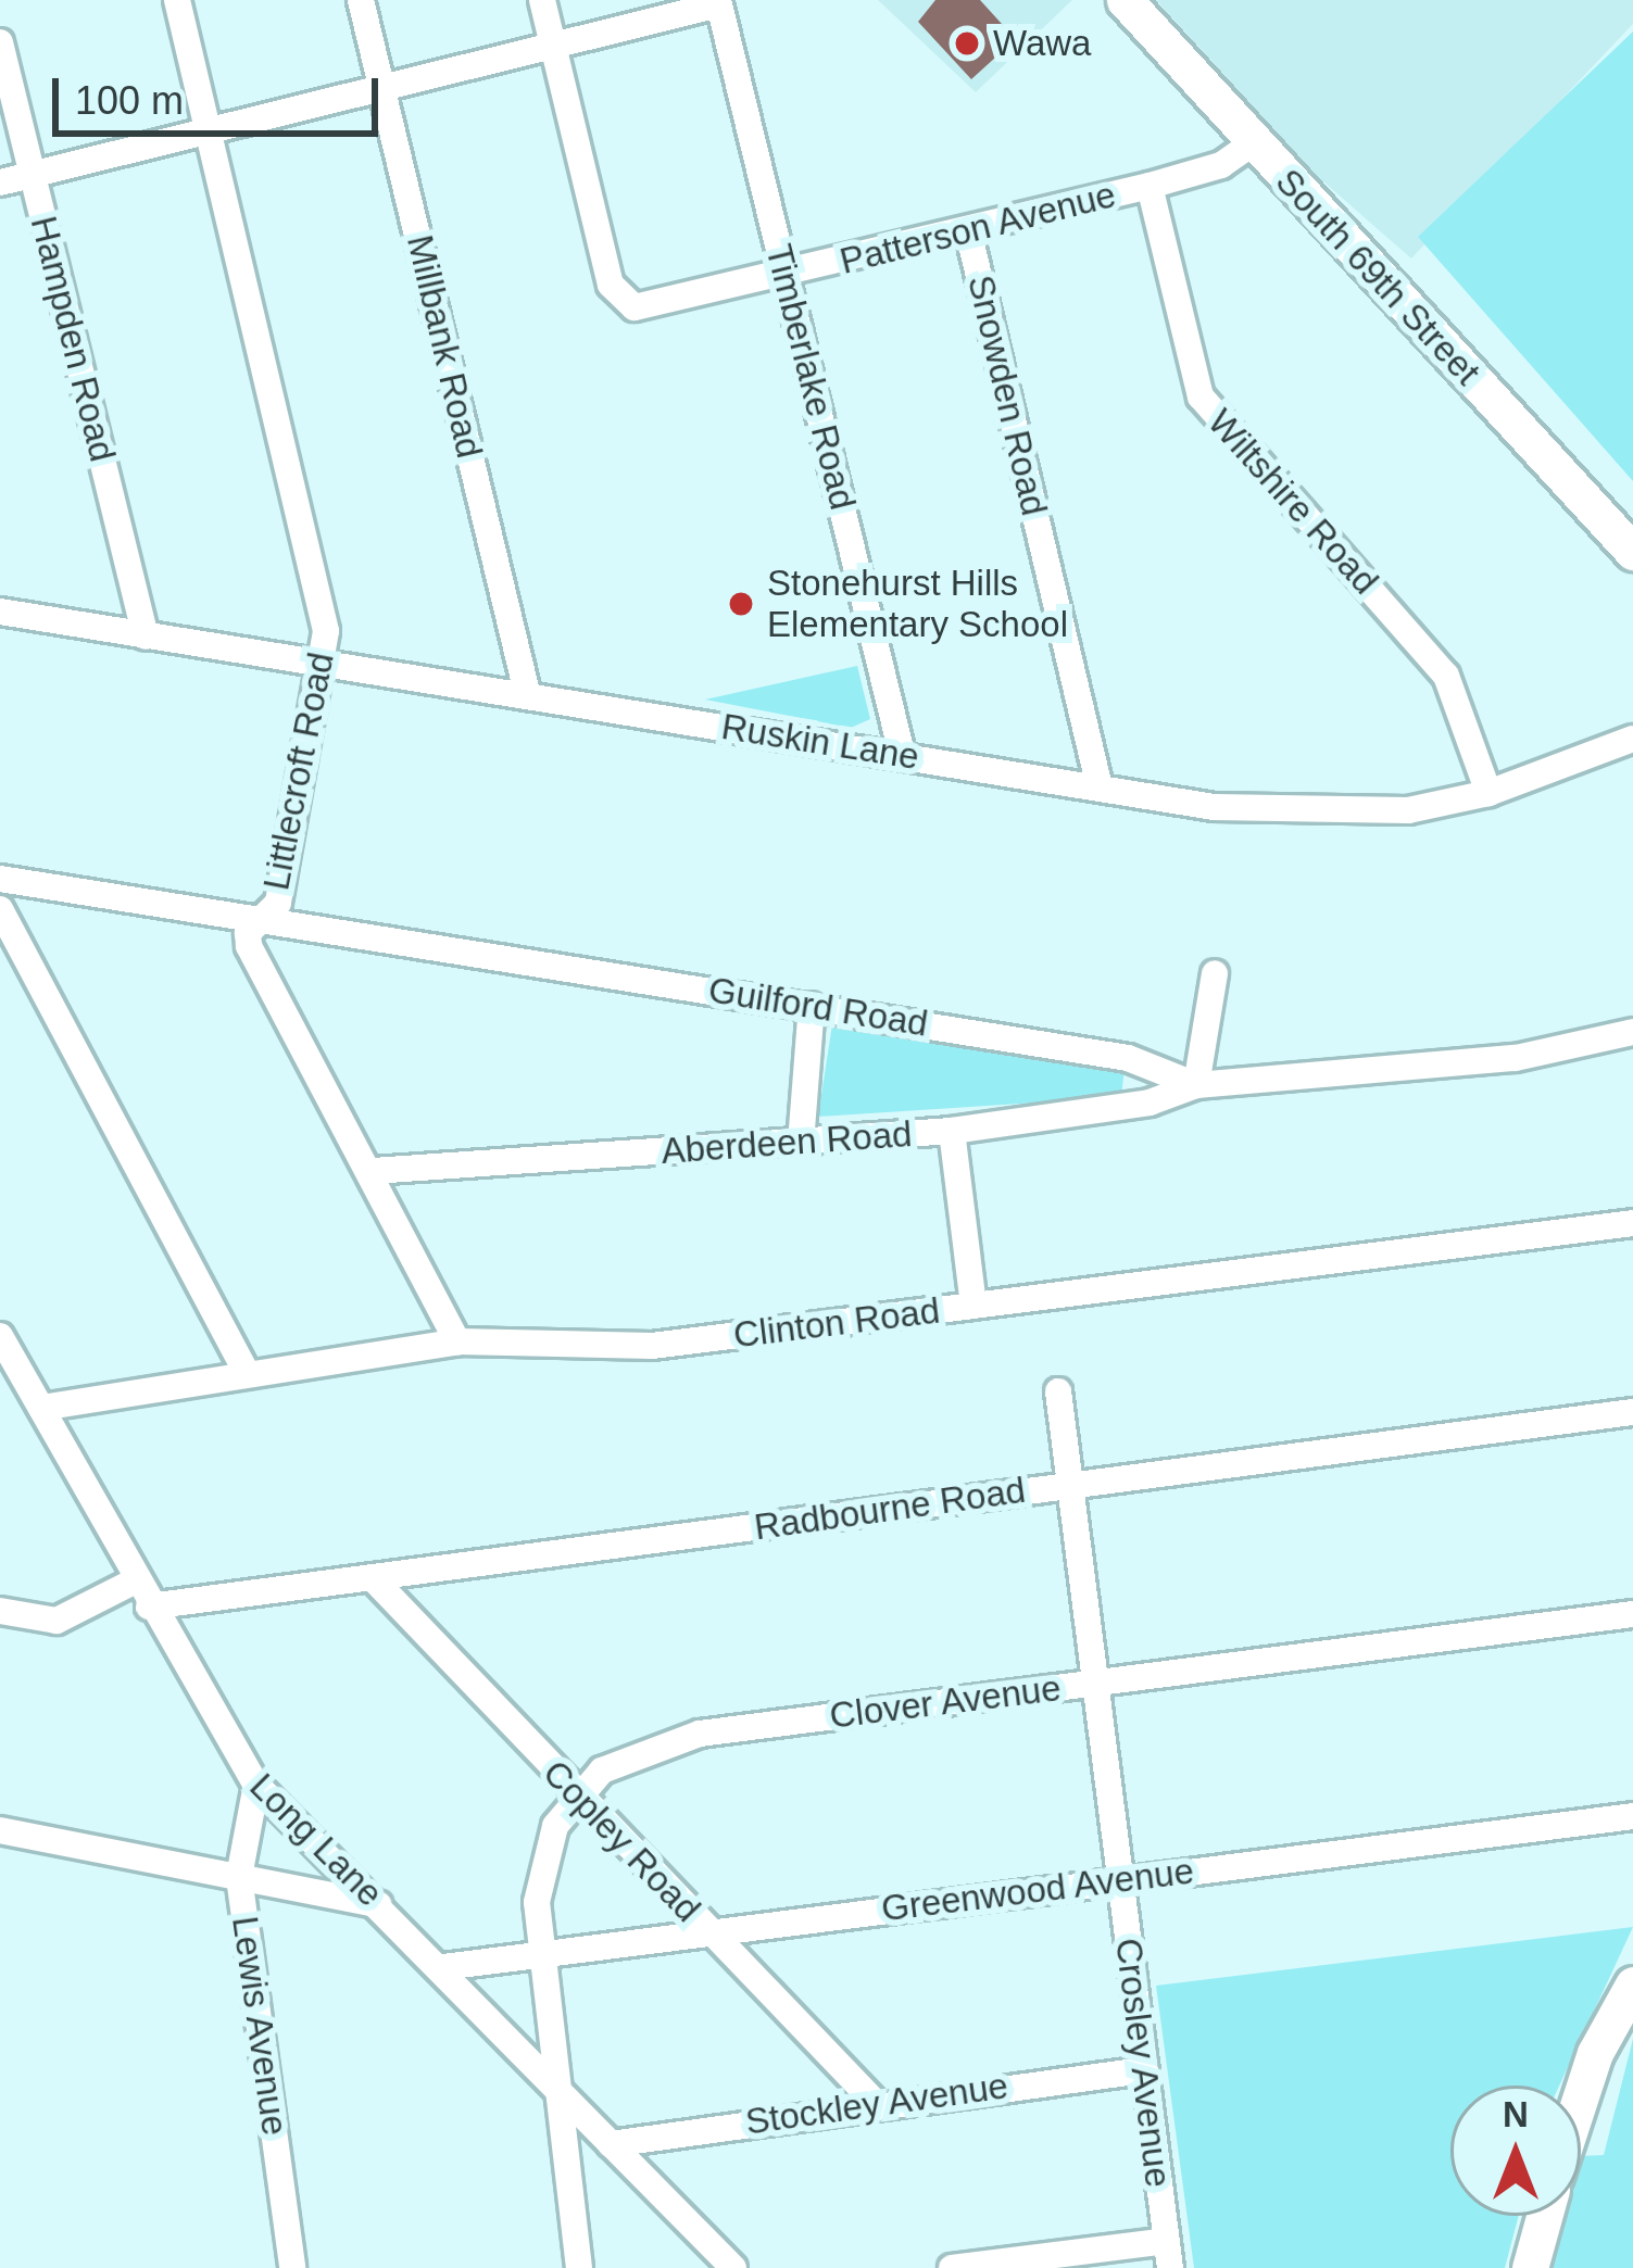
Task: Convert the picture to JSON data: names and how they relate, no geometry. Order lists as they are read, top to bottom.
{
  "streets": {
    "main road": ["South 69th Street"],
    "street": [
      "Patterson Avenue",
      "Hampden Road",
      "Millbank Road",
      "Timberlake Road",
      "Snowden Road",
      "Wiltshire Road",
      "Ruskin Lane",
      "Littlecroft Road",
      "Guilford Road",
      "Aberdeen Road",
      "Clinton Road",
      "Radbourne Road",
      "Clover Avenue",
      "Long Lane",
      "Copley Road",
      "Greenwood Avenue",
      "Lewis Avenue",
      "Crosley Avenue",
      "Stockley Avenue"
    ]
  },
  "crossings": [
    ["Patterson Avenue", "South 69th Street"],
    ["Patterson Avenue", "Timberlake Road"],
    ["Patterson Avenue", "Snowden Road"],
    ["Patterson Avenue", "Wiltshire Road"],
    ["Hampden Road", "Ruskin Lane"],
    ["Millbank Road", "Ruskin Lane"],
    ["Timberlake Road", "Ruskin Lane"],
    ["Snowden Road", "Ruskin Lane"],
    ["Wiltshire Road", "Ruskin Lane"],
    ["Ruskin Lane", "Littlecroft Road"],
    ["Littlecroft Road", "Guilford Road"],
    ["Littlecroft Road", "Aberdeen Road"],
    ["Littlecroft Road", "Clinton Road"],
    ["Guilford Road", "Aberdeen Road"],
    ["Clinton Road", "Long Lane"],
    ["Radbourne Road", "Long Lane"],
    ["Radbourne Road", "Copley Road"],
    ["Radbourne Road", "Crosley Avenue"],
    ["Clover Avenue", "Copley Road"],
    ["Clover Avenue", "Crosley Avenue"],
    ["Long Lane", "Greenwood Avenue"],
    ["Long Lane", "Lewis Avenue"],
    ["Long Lane", "Stockley Avenue"],
    ["Copley Road", "Greenwood Avenue"],
    ["Copley Road", "Stockley Avenue"],
    ["Greenwood Avenue", "Crosley Avenue"],
    ["Crosley Avenue", "Stockley Avenue"]
  ],
  "places": ["Wawa", "Stonehurst Hills Elementary School"],
  "scale_bar": "100 m",
  "north": "top"
}
